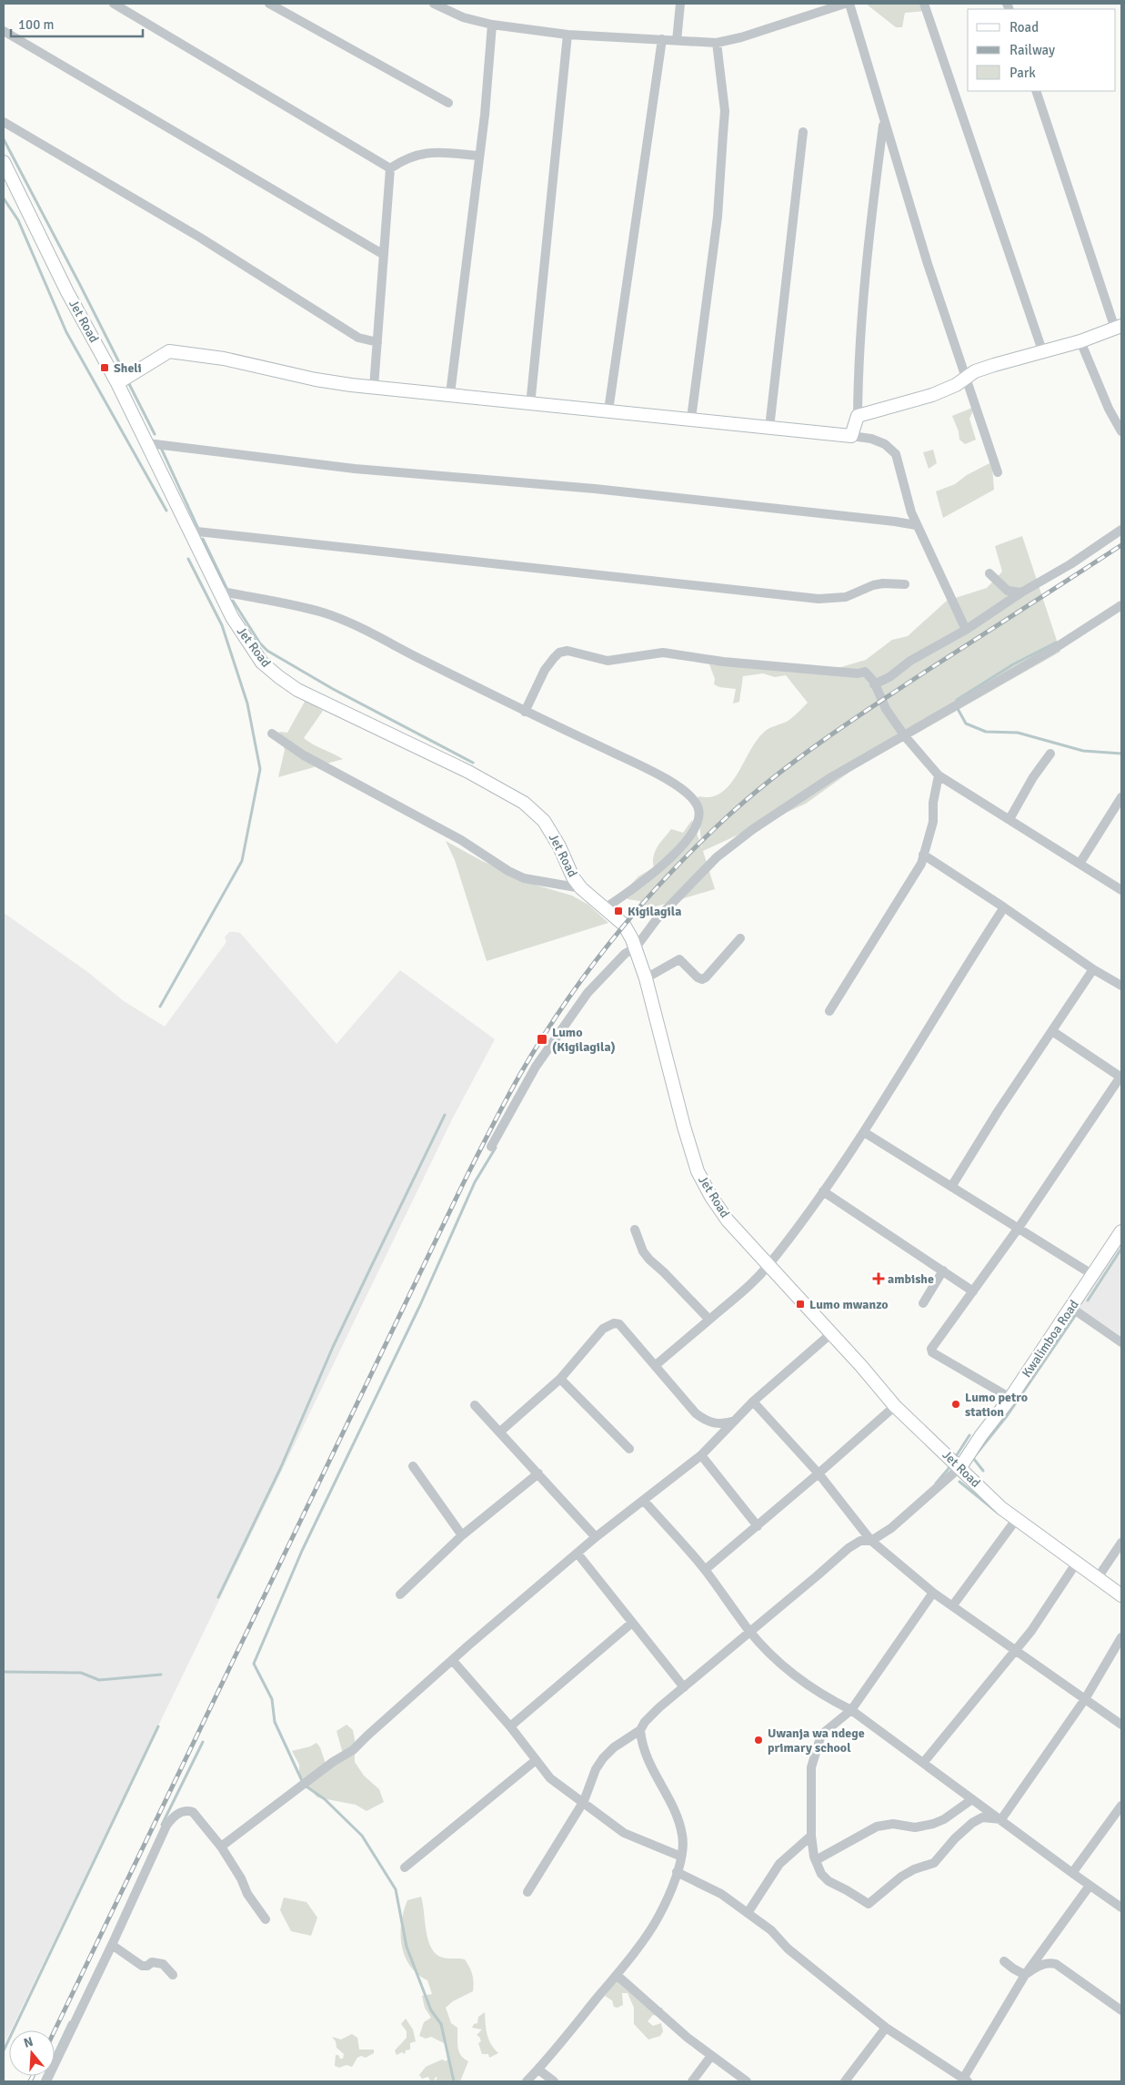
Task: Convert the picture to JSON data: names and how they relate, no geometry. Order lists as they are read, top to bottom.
{
  "streets": {
    "main road": ["Jet Road", "Kwalimboa Road"]
  },
  "crossings": [
    ["Jet Road", "Kwalimboa Road"]
  ],
  "places": {
    "transit": [
      "Sheli",
      "Kigilagila",
      "Lumo (Kigilagila)",
      "Lumo mwanzo"
    ],
    "health": ["ambishe"],
    "other": ["Lumo petro station", "Uwanja wa ndege primary school"]
  },
  "legend": ["Road", "Railway", "Park"],
  "scale_bar": "100 m",
  "north": "top"
}
